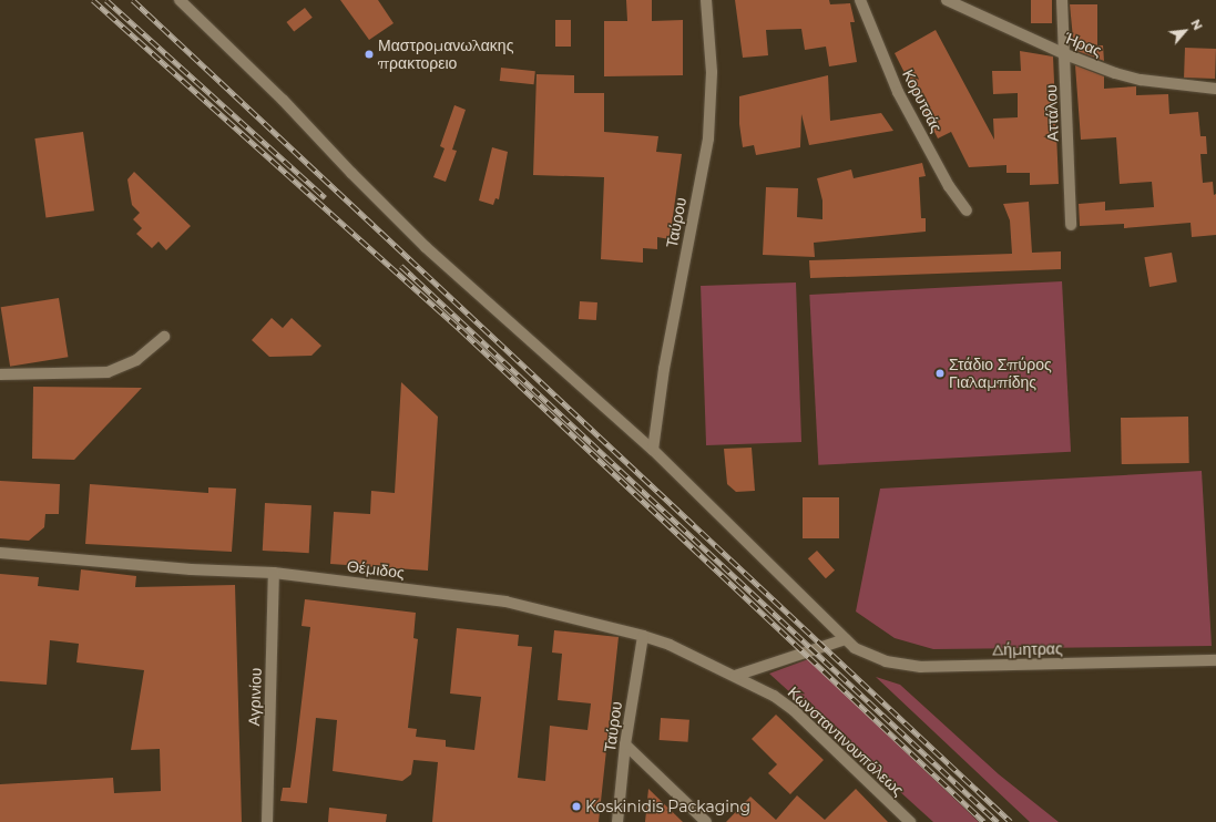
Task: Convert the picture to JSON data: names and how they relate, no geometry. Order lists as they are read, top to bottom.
{
  "streets": {
    "street": [
      "Ήρας",
      "Κορυτσάς",
      "Αττάλου",
      "Ταύρου",
      "Θέμιδος",
      "Δήμητρας",
      "Αγρινίου",
      "Κωνσταντινουπόλεως"
    ]
  },
  "crossings": [
    ["Ήρας", "Αττάλου"],
    ["Ταύρου", "Θέμιδος"],
    ["Ταύρου", "Δήμητρας"],
    ["Θέμιδος", "Αγρινίου"],
    ["Θέμιδος", "Κωνσταντινουπόλεως"]
  ],
  "places": ["Μαστρομανωλακης πρακτορειο", "Στάδιο Σπύρος Γιαλαμπίδης", "Koskinidis Packaging"],
  "north": "top right"
}
